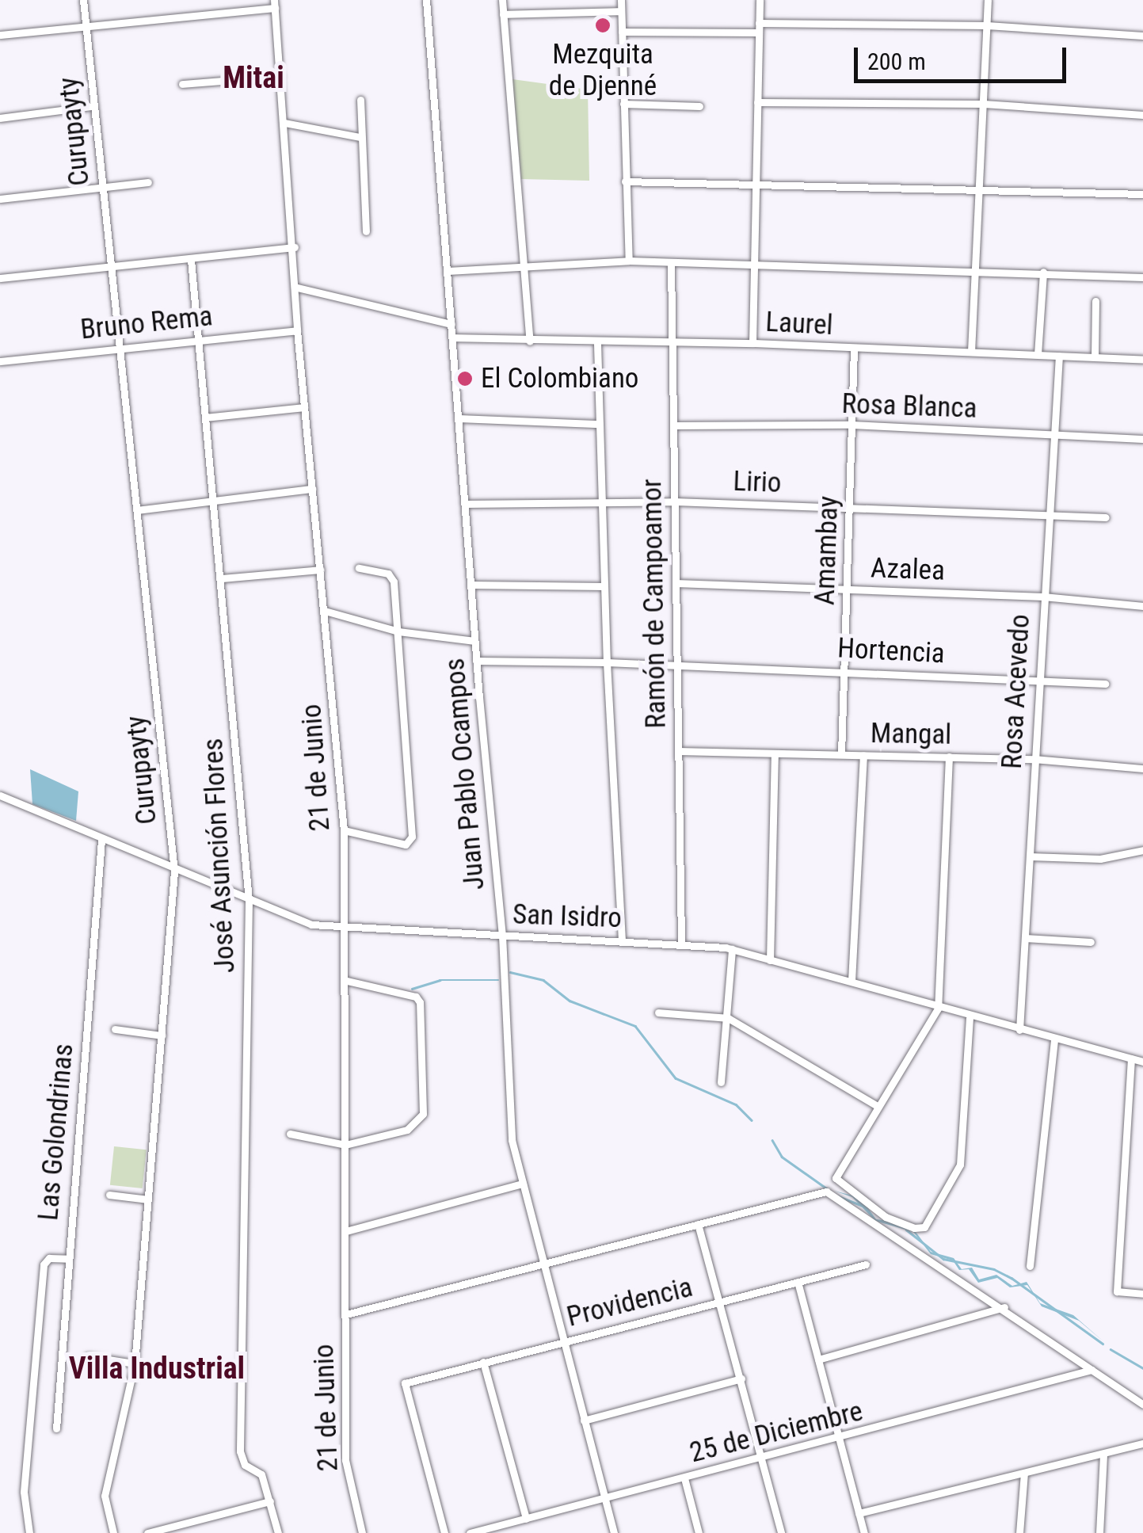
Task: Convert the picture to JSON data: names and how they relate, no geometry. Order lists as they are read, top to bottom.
{
  "streets": {
    "street": [
      "Curupayty",
      "Bruno Rema",
      "Laurel",
      "Rosa Blanca",
      "Lirio",
      "Amambay",
      "Azalea",
      "Ramón de Campoamor",
      "Hortencia",
      "Rosa Acevedo",
      "Mangal",
      "21 de Junio",
      "Juan Pablo Ocampos",
      "José Asunción Flores",
      "San Isidro",
      "Las Golondrinas",
      "Providencia",
      "25 de Diciembre"
    ]
  },
  "crossings": [
    ["Curupayty", "Bruno Rema"],
    ["Curupayty", "San Isidro"],
    ["Bruno Rema", "21 de Junio"],
    ["Bruno Rema", "José Asunción Flores"],
    ["Laurel", "Amambay"],
    ["Laurel", "Ramón de Campoamor"],
    ["Laurel", "Rosa Acevedo"],
    ["Laurel", "Juan Pablo Ocampos"],
    ["Rosa Blanca", "Amambay"],
    ["Rosa Blanca", "Ramón de Campoamor"],
    ["Rosa Blanca", "Rosa Acevedo"],
    ["Lirio", "Amambay"],
    ["Lirio", "Ramón de Campoamor"],
    ["Lirio", "Rosa Acevedo"],
    ["Lirio", "Juan Pablo Ocampos"],
    ["Amambay", "Azalea"],
    ["Amambay", "Hortencia"],
    ["Amambay", "Mangal"],
    ["Azalea", "Ramón de Campoamor"],
    ["Azalea", "Rosa Acevedo"],
    ["Ramón de Campoamor", "Hortencia"],
    ["Ramón de Campoamor", "Mangal"],
    ["Ramón de Campoamor", "San Isidro"],
    ["Hortencia", "Rosa Acevedo"],
    ["Hortencia", "Juan Pablo Ocampos"],
    ["Rosa Acevedo", "Mangal"],
    ["Rosa Acevedo", "San Isidro"],
    ["21 de Junio", "San Isidro"],
    ["Juan Pablo Ocampos", "San Isidro"],
    ["Juan Pablo Ocampos", "Providencia"],
    ["Juan Pablo Ocampos", "25 de Diciembre"],
    ["José Asunción Flores", "San Isidro"],
    ["San Isidro", "Las Golondrinas"]
  ],
  "districts": ["Mitai", "Villa Industrial"],
  "places": ["Mezquita de Djenné", "El Colombiano"],
  "scale_bar": "200 m"
}
